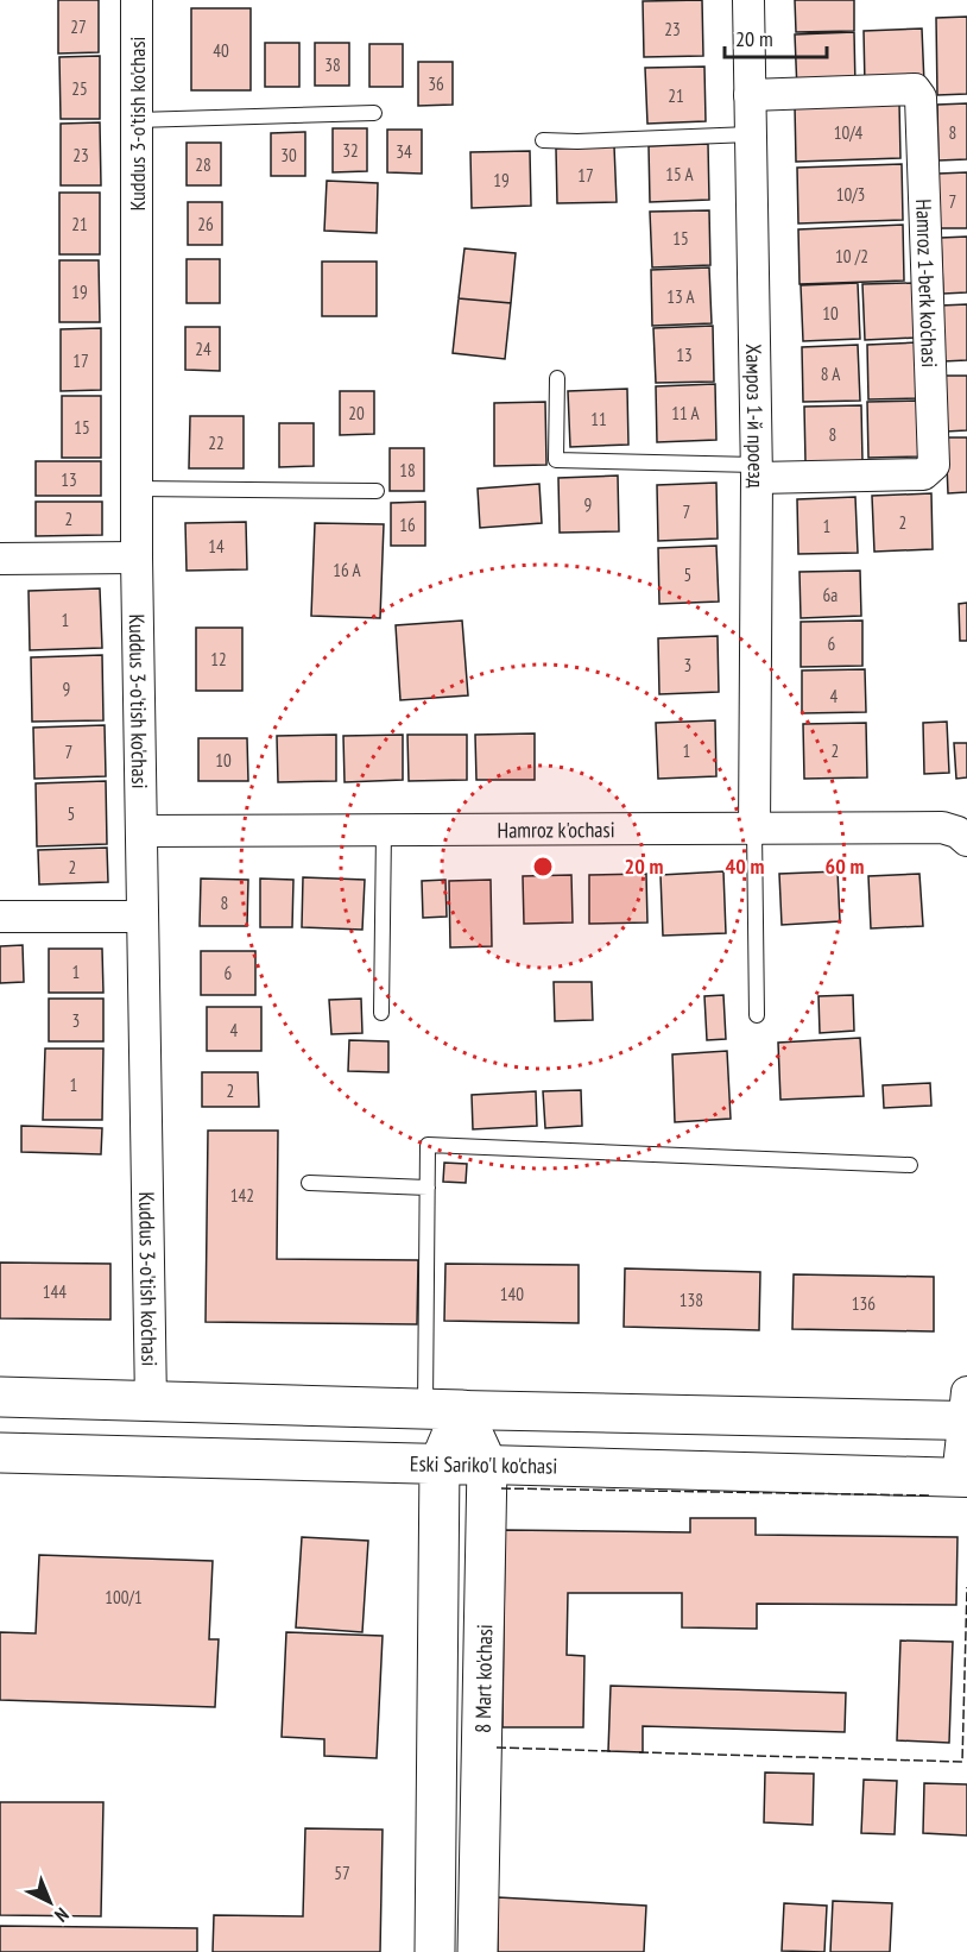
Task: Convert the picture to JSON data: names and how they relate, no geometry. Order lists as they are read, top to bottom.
{
  "streets": {
    "main road": ["Eski Sariko'l ko'chasi", "8 Mart ko'chasi"],
    "street": [
      "Kuddus 3-o'tish ko'chasi",
      "Hamroz 1-berk ko'chasi",
      "Хамроз 1-й проезд",
      "Hamroz k'ochasi"
    ]
  },
  "crossings": [
    ["Kuddus 3-o'tish ko'chasi", "Hamroz k'ochasi"],
    ["Hamroz 1-berk ko'chasi", "Хамроз 1-й проезд"],
    ["Хамроз 1-й проезд", "Hamroz k'ochasi"],
    ["Eski Sariko'l ko'chasi", "8 Mart ko'chasi"]
  ],
  "house_numbers": [
    "27",
    "23",
    "40",
    "38",
    "36",
    "25",
    "21",
    "10/4",
    "8",
    "32",
    "34",
    "23",
    "30",
    "28",
    "15 А",
    "17",
    "19",
    "10/3",
    "7",
    "21",
    "26",
    "15",
    "10 /2",
    "19",
    "13 А",
    "10",
    "24",
    "13",
    "17",
    "8 A",
    "20",
    "11 А",
    "11",
    "15",
    "8",
    "22",
    "18",
    "13",
    "9",
    "7",
    "2",
    "2",
    "16",
    "1",
    "14",
    "16 A",
    "5",
    "6a",
    "1",
    "6",
    "12",
    "3",
    "9",
    "4",
    "1",
    "2",
    "7",
    "10",
    "5",
    "2",
    "8",
    "1",
    "6",
    "3",
    "4",
    "1",
    "2",
    "142",
    "144",
    "140",
    "138",
    "136",
    "100/1",
    "57"
  ],
  "scale_bar": "20 m",
  "north": "bottom right",
  "rings": ["20 m", "40 m", "60 m"]
}
